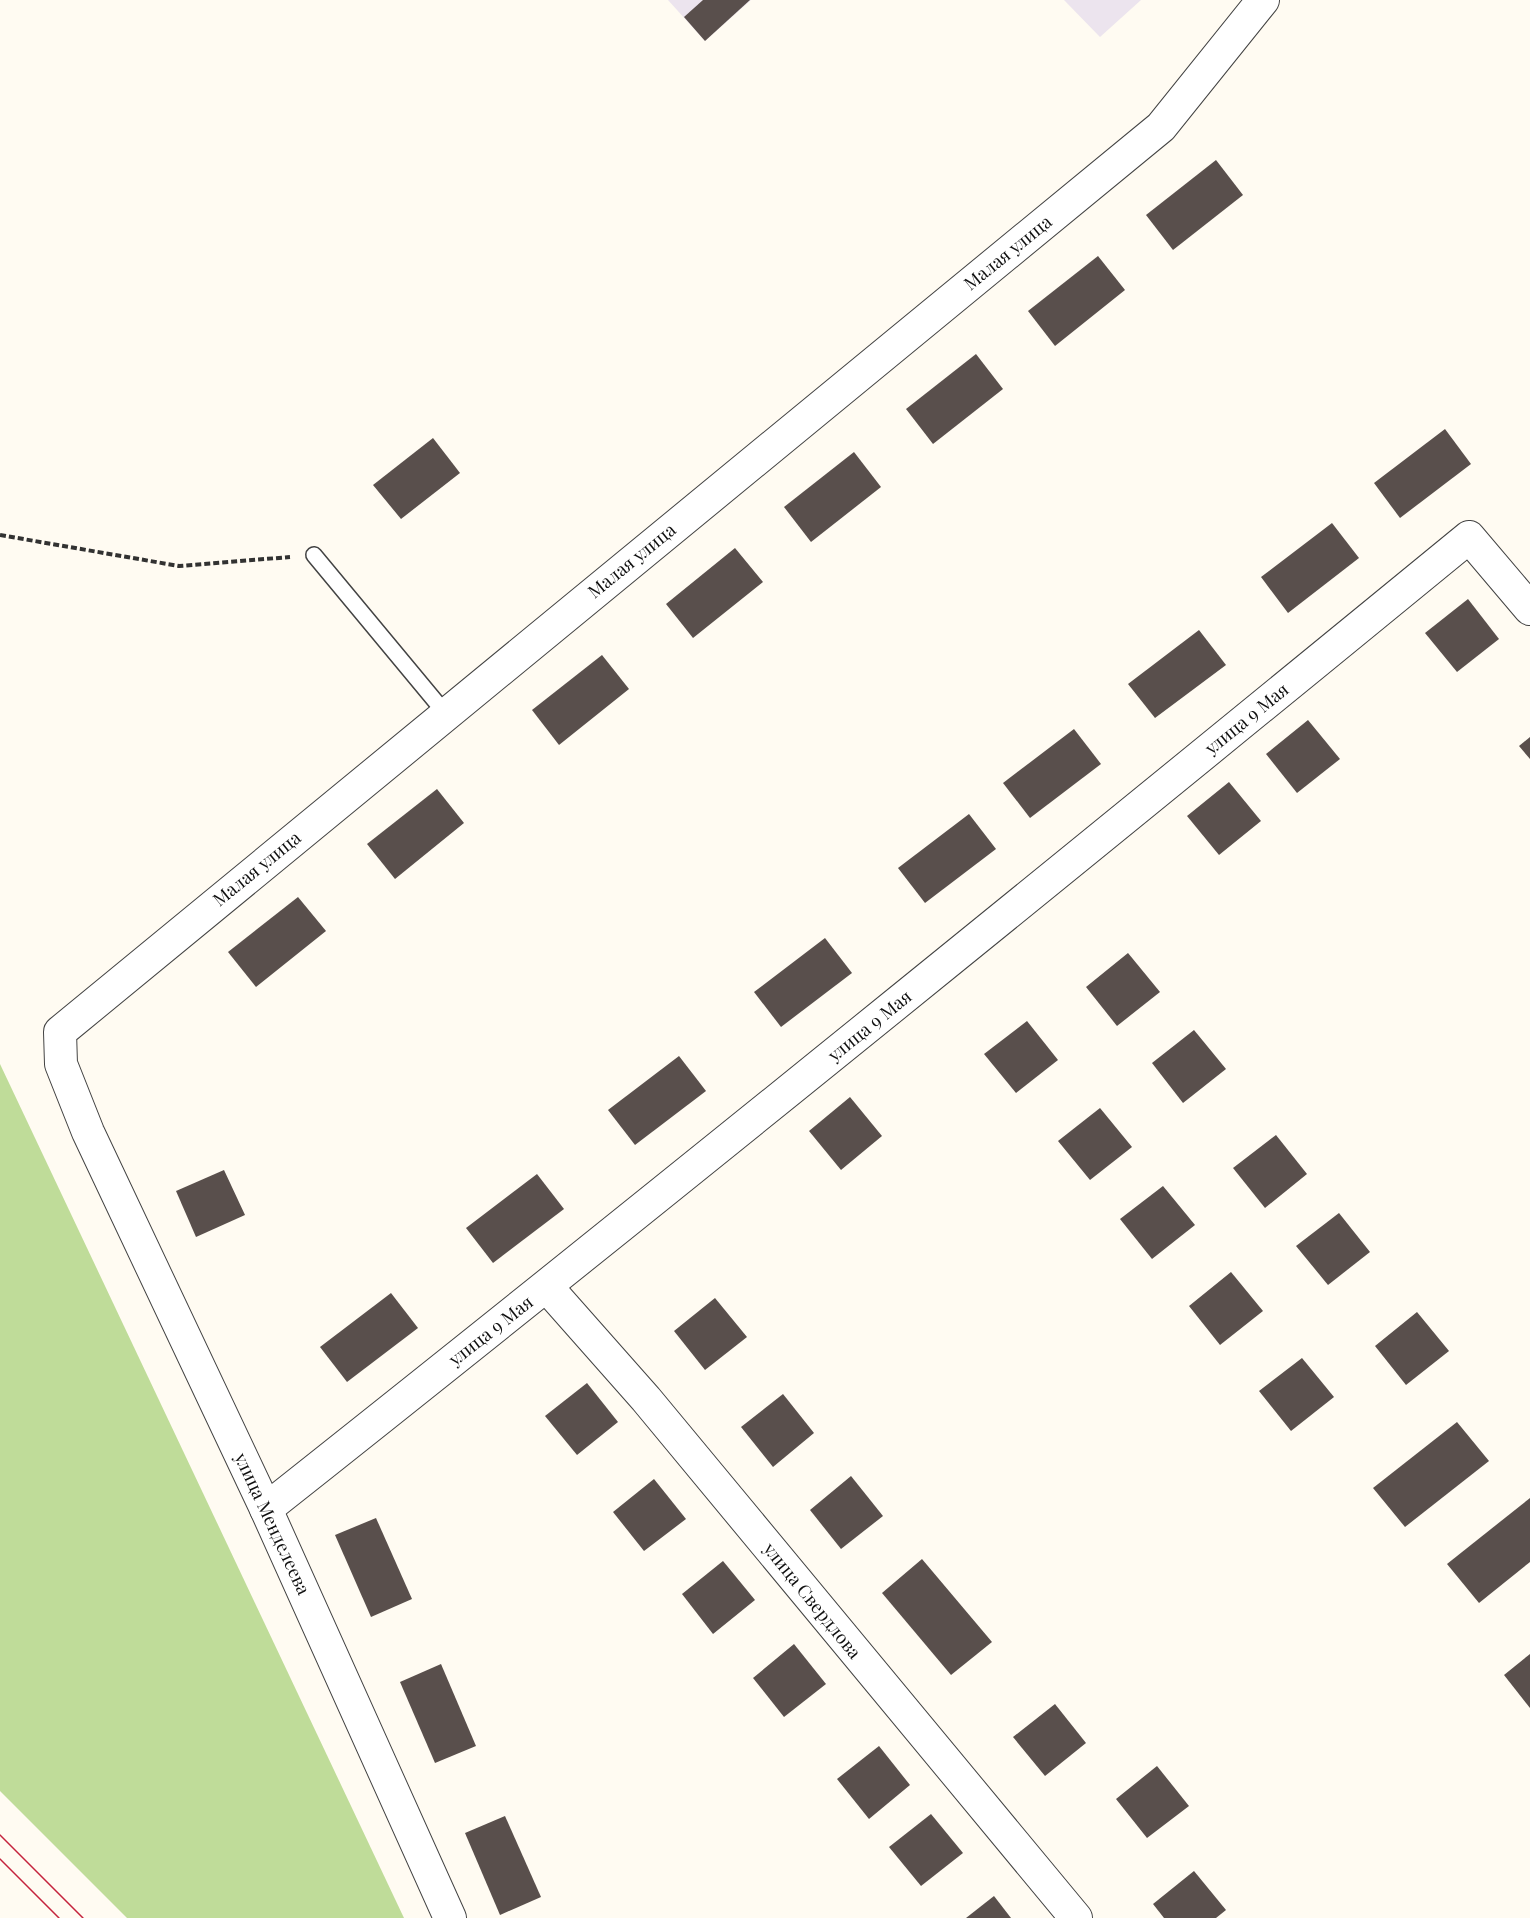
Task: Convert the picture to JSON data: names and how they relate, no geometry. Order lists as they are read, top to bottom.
{
  "streets": {
    "street": [
      "Малая улица",
      "улица 9 Мая",
      "улица Менделеева",
      "улица Свердлова"
    ]
  },
  "crossings": [
    ["Малая улица", "улица Менделеева"],
    ["улица 9 Мая", "улица Менделеева"],
    ["улица 9 Мая", "улица Свердлова"]
  ]
}
